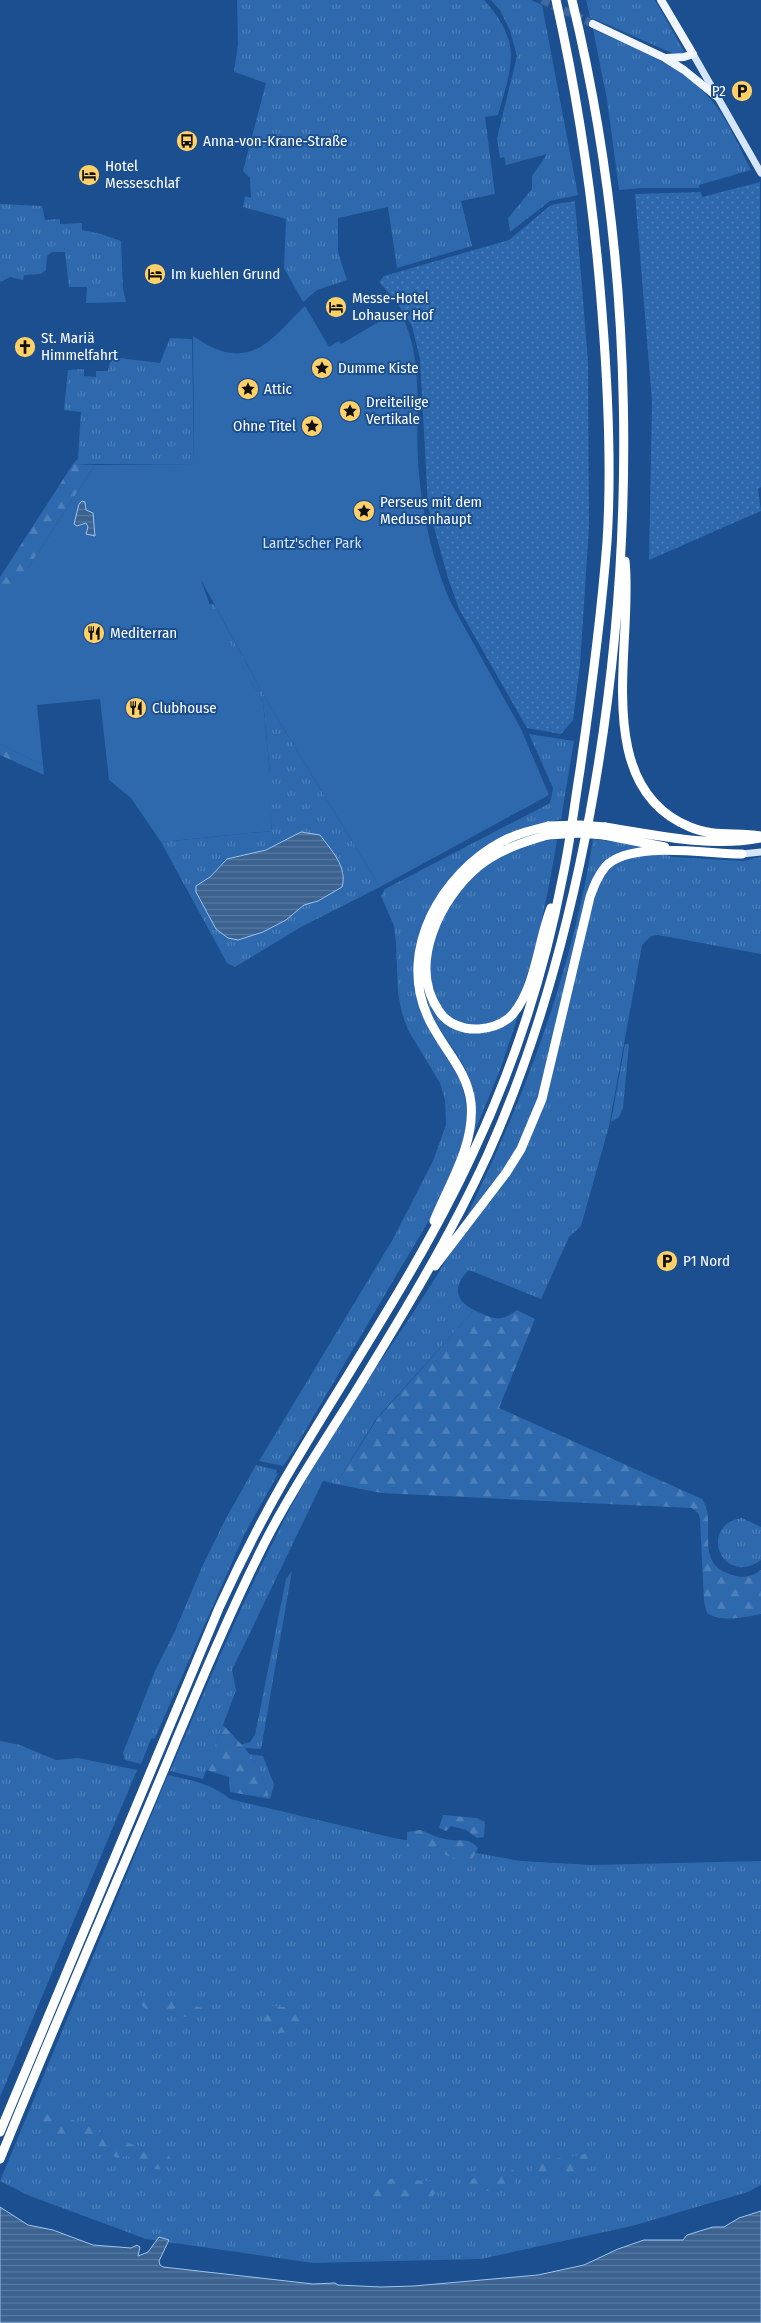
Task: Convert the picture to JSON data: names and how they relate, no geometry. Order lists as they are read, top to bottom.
{
  "parks": ["Lantz'scher Park"],
  "places": {
    "parking": ["P2", "P1 Nord"],
    "bus stop": ["Anna-von-Krane-Straße"],
    "hotel": ["Hotel Messeschlaf", "Im kuehlen Grund", "Messe-Hotel Lohauser Hof"],
    "church": ["St. Mariä Himmelfahrt"],
    "place": [
      "Dumme Kiste",
      "Attic",
      "Dreiteilige Vertikale",
      "Ohne Titel",
      "Perseus mit dem Medusenhaupt"
    ],
    "restaurant": ["Mediterran", "Clubhouse"]
  }
}
